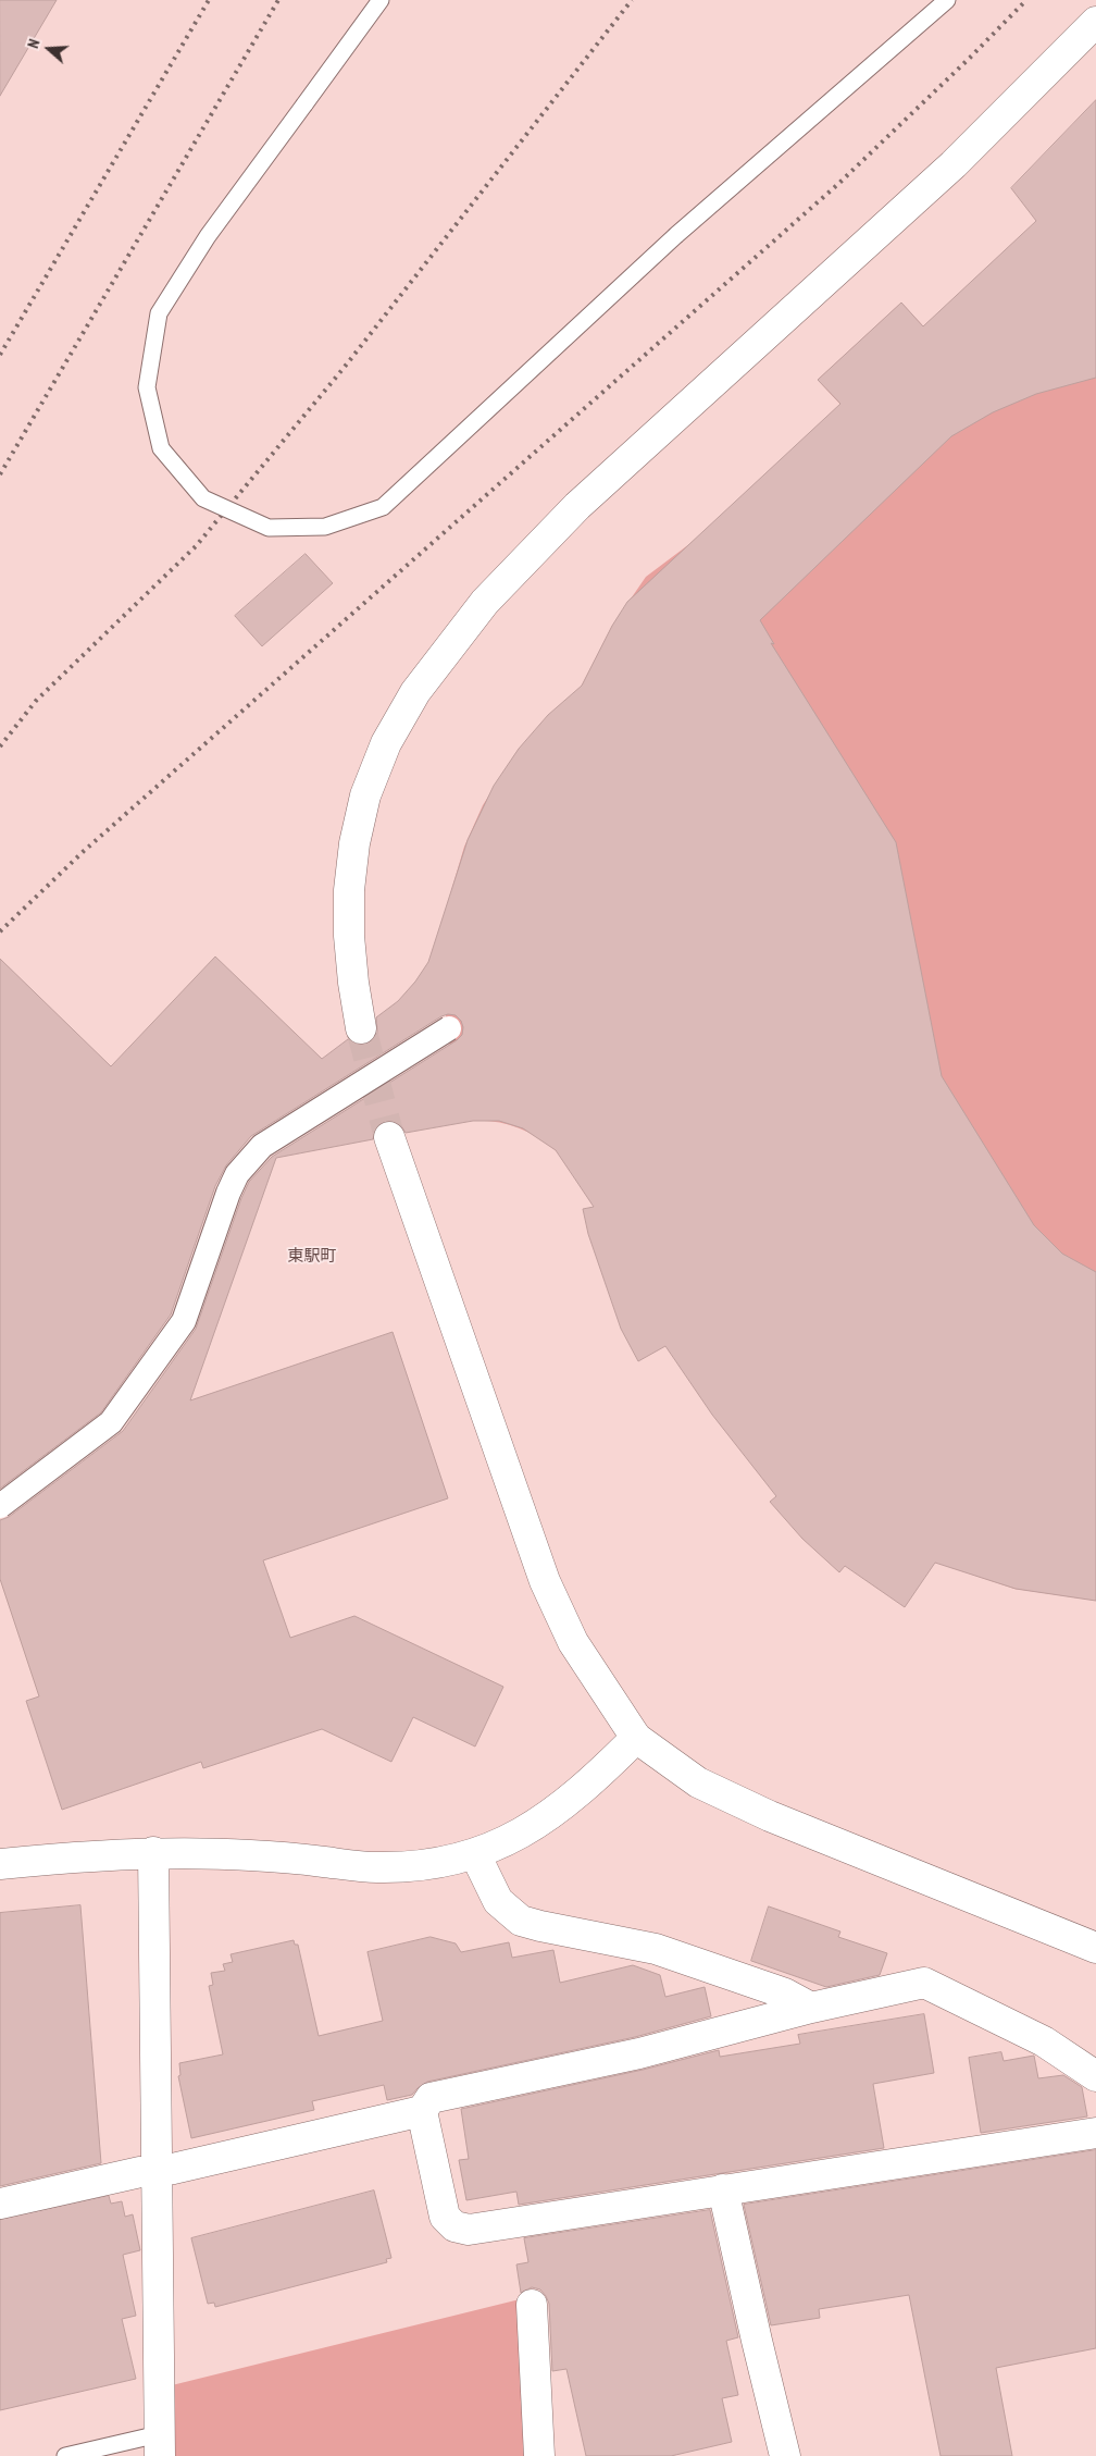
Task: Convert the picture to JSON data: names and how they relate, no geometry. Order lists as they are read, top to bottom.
{
  "districts": ["東駅町"],
  "north": "left"
}
